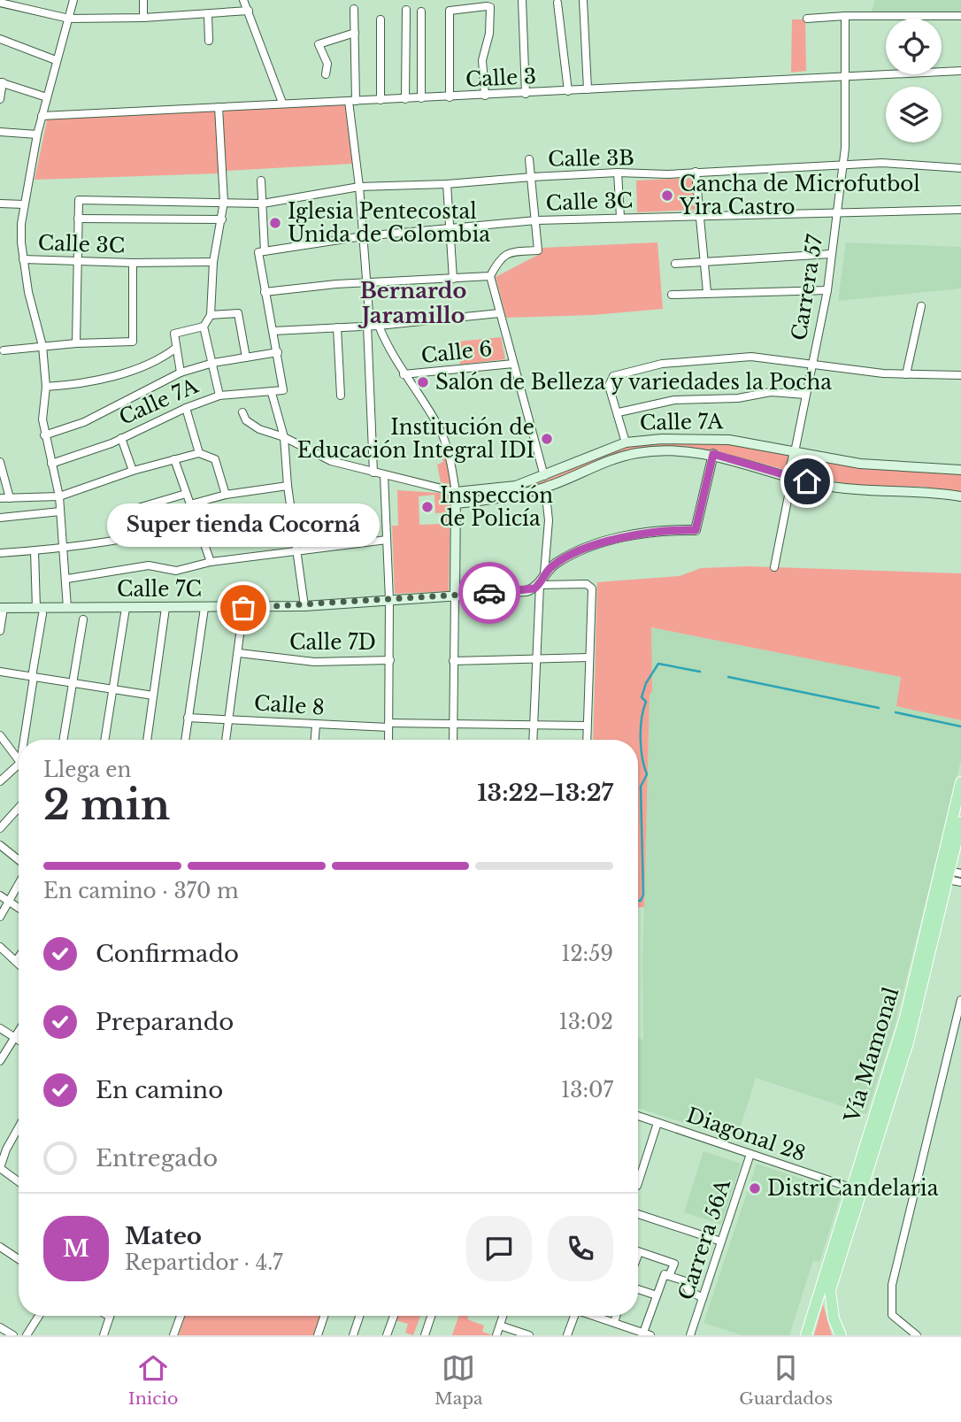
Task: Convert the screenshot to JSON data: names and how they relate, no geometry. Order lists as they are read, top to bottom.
{
  "streets": {
    "main road": ["Vía Mamonal"],
    "street": [
      "Calle 3",
      "Calle 3B",
      "Calle 3C",
      "Carrera 57",
      "Calle 6",
      "Calle 7A",
      "Calle 7C",
      "Calle 7D",
      "Calle 8",
      "Diagonal 28",
      "Carrera 56A"
    ]
  },
  "crossings": [
    ["Calle 3", "Carrera 57"],
    ["Calle 3B", "Carrera 57"],
    ["Calle 3C", "Carrera 57"],
    ["Carrera 57", "Calle 7A"],
    ["Vía Mamonal", "Diagonal 28"],
    ["Diagonal 28", "Carrera 56A"]
  ],
  "districts": ["Bernardo Jaramillo"],
  "places": [
    "Cancha de Microfutbol Yira Castro",
    "Iglesia Pentecostal Unida de Colombia",
    "Salón de Belleza y variedades la Pocha",
    "Institución de Educación Integral IDI",
    "Inspección de Policía",
    "Super tienda Cocorná",
    "DistriCandelaria"
  ],
  "page": {
    "bubble": "Super tienda Cocorná",
    "heading": ["2 min", "Llega en", "13:22–13:27"],
    "panel": ["Mateo", "Repartidor · 4.7"],
    "bar": "En camino · 370 m",
    "list": [
      ["Confirmado", "12:59"],
      ["Preparando", "13:02"],
      ["En camino", "13:07"],
      "Entregado"
    ],
    "round": "M",
    "tabs": ["Inicio", "Mapa", "Guardados"]
  }
}
